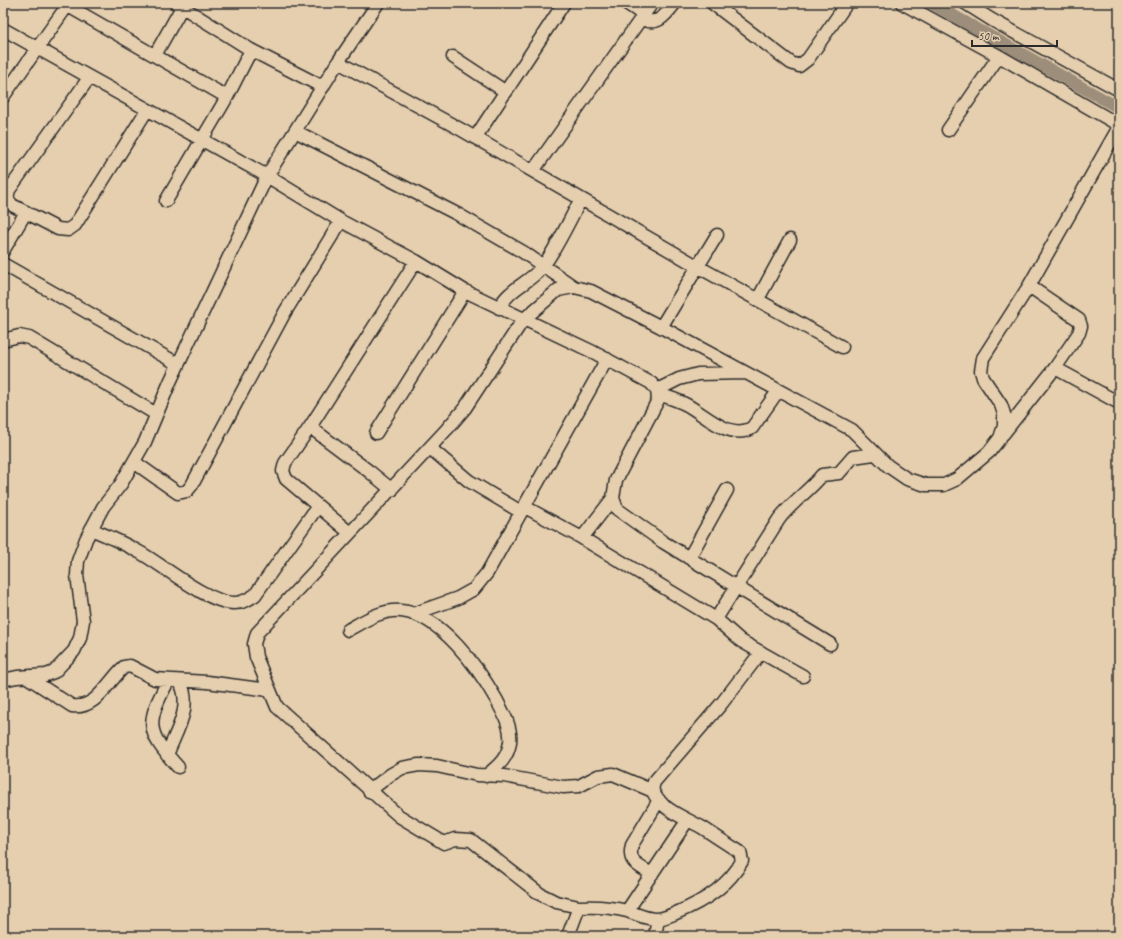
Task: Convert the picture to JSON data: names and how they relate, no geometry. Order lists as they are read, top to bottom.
{
  "scale_bar": "50 m"
}
